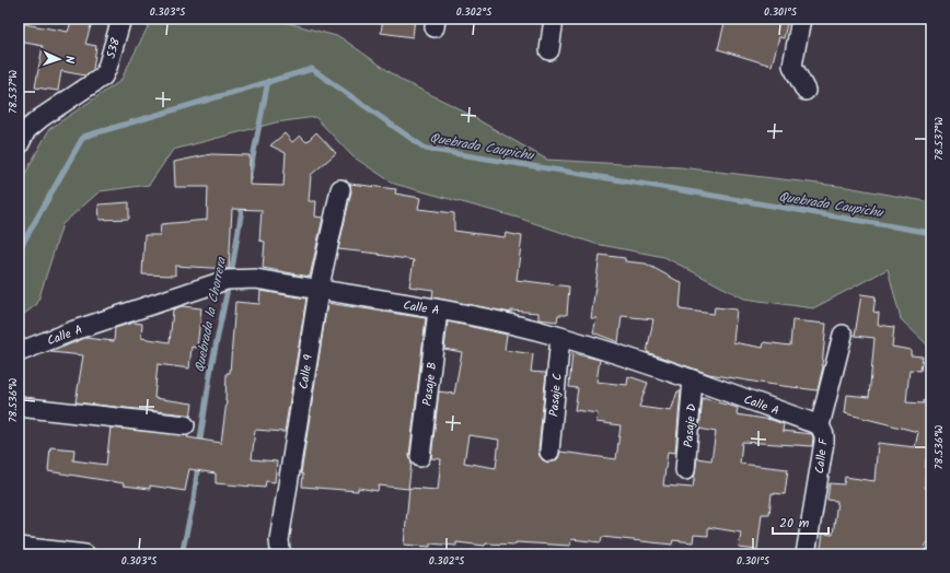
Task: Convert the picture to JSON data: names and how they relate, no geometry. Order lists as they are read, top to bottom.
{
  "streets": {
    "street": [
      "S38",
      "Calle A",
      "Calle 9",
      "Pasaje B",
      "Pasaje C",
      "Pasaje D",
      "Calle F"
    ]
  },
  "crossings": [
    ["Calle A", "Calle 9"],
    ["Calle A", "Pasaje B"],
    ["Calle A", "Pasaje C"],
    ["Calle A", "Pasaje D"],
    ["Calle A", "Calle F"]
  ],
  "water": ["Quebrada Caupichu", "Quebrada la Chorrera"],
  "scale_bar": "20 m",
  "north": "right",
  "coordinates": [
    "0.303°S",
    "0.302°S",
    "0.301°S",
    "78.537°W",
    "78.536°W"
  ]
}
